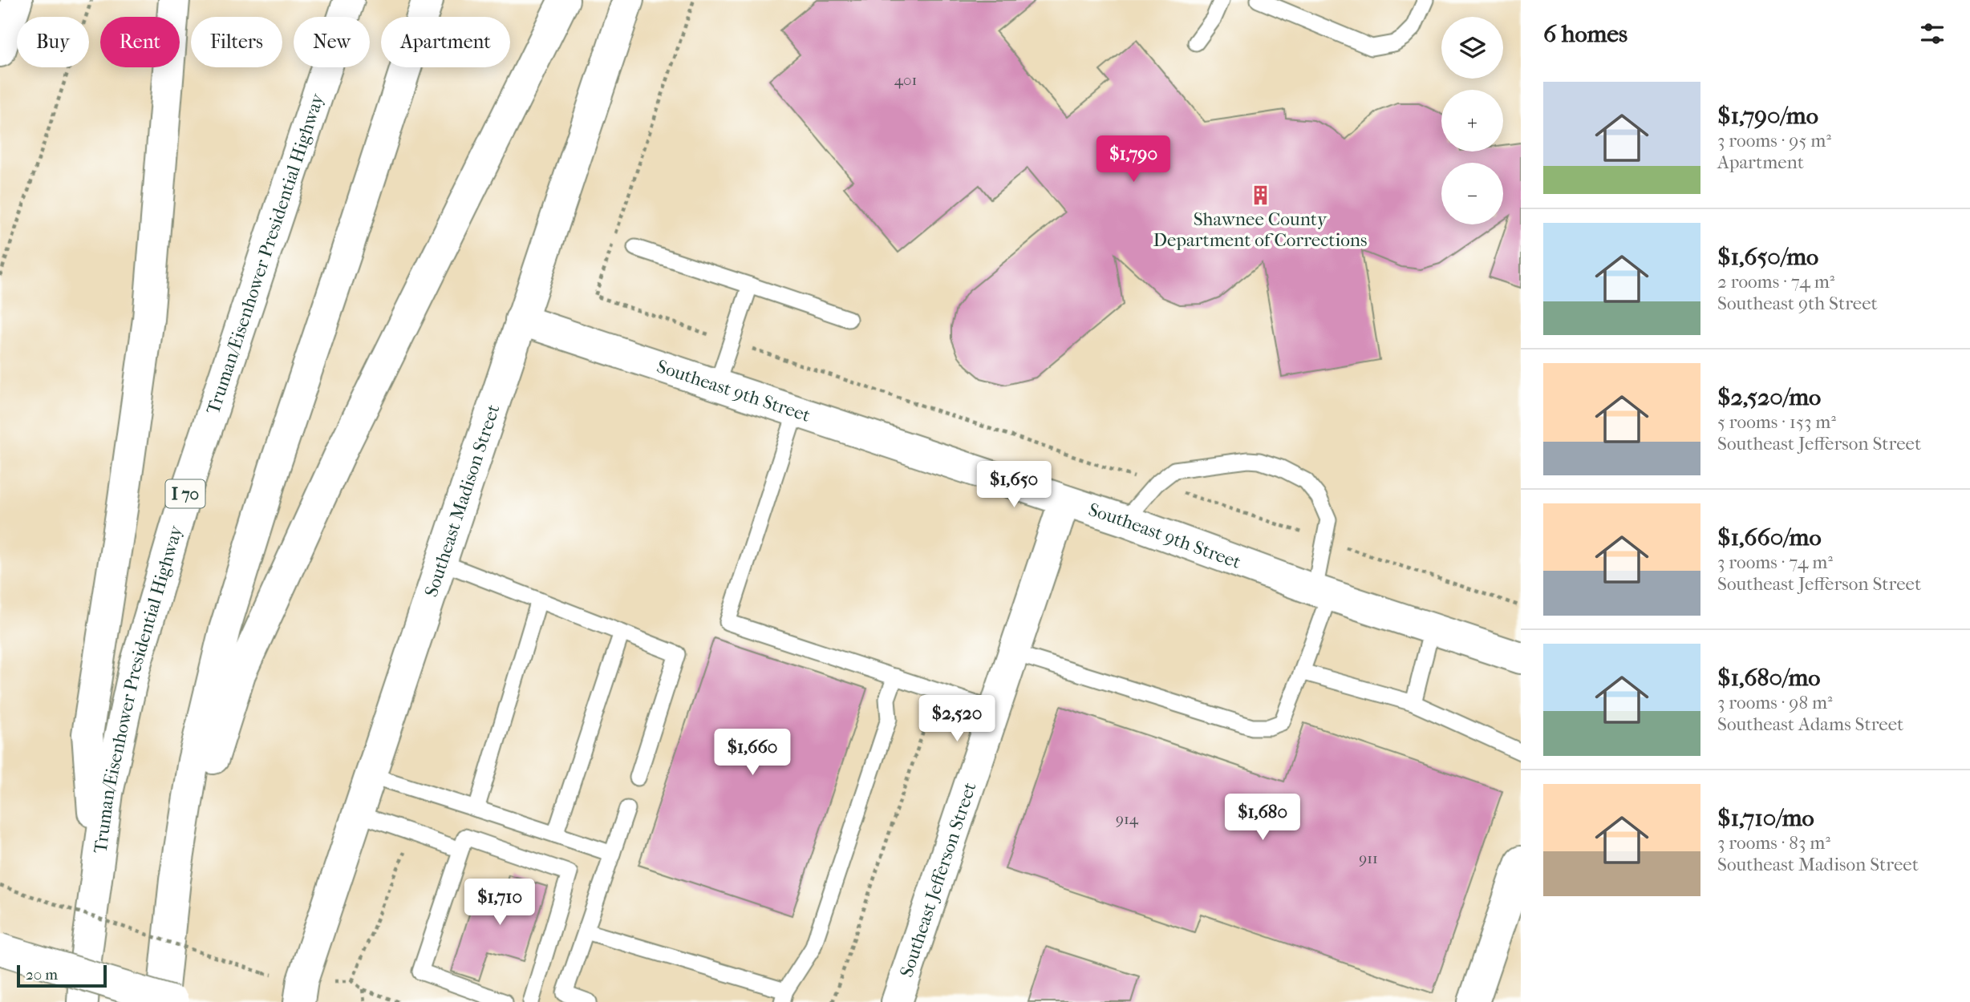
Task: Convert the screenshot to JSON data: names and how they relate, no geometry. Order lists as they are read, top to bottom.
{
  "streets": {
    "main road": [
      "Truman/Eisenhower Presidential Highway",
      "Southeast 9th Street",
      "I 70",
      "Southeast Madison Street",
      "Southeast Jefferson Street"
    ]
  },
  "crossings": [
    ["Southeast 9th Street", "Southeast Madison Street"],
    ["Southeast 9th Street", "Southeast Jefferson Street"]
  ],
  "places": {
    "building": ["Shawnee County Department of Corrections"]
  },
  "house_numbers": ["401", "914", "911"],
  "scale_bar": "20 m",
  "page": {
    "heading": "6 homes",
    "map_buttons": ["+", "−"],
    "chip": [
      "Buy",
      "Rent",
      "Filters",
      "New",
      "Apartment"
    ],
    "list": [
      {
        "name": "$1,790/mo",
        "note": "3 rooms · 95 m² · Apartment"
      },
      {
        "name": "$1,650/mo",
        "note": "2 rooms · 74 m² · Southeast 9th Street"
      },
      {
        "name": "$2,520/mo",
        "note": "5 rooms · 153 m² · Southeast Jefferson Street"
      },
      {
        "name": "$1,660/mo",
        "note": "3 rooms · 74 m² · Southeast Jefferson Street"
      },
      {
        "name": "$1,680/mo",
        "note": "3 rooms · 98 m² · Southeast Adams Street"
      },
      {
        "name": "$1,710/mo",
        "note": "3 rooms · 83 m² · Southeast Madison Street"
      }
    ],
    "price": [
      "$1,790",
      "$1,650",
      "$2,520",
      "$1,660",
      "$1,680",
      "$1,710"
    ],
    "scale": "20 m"
  }
}
